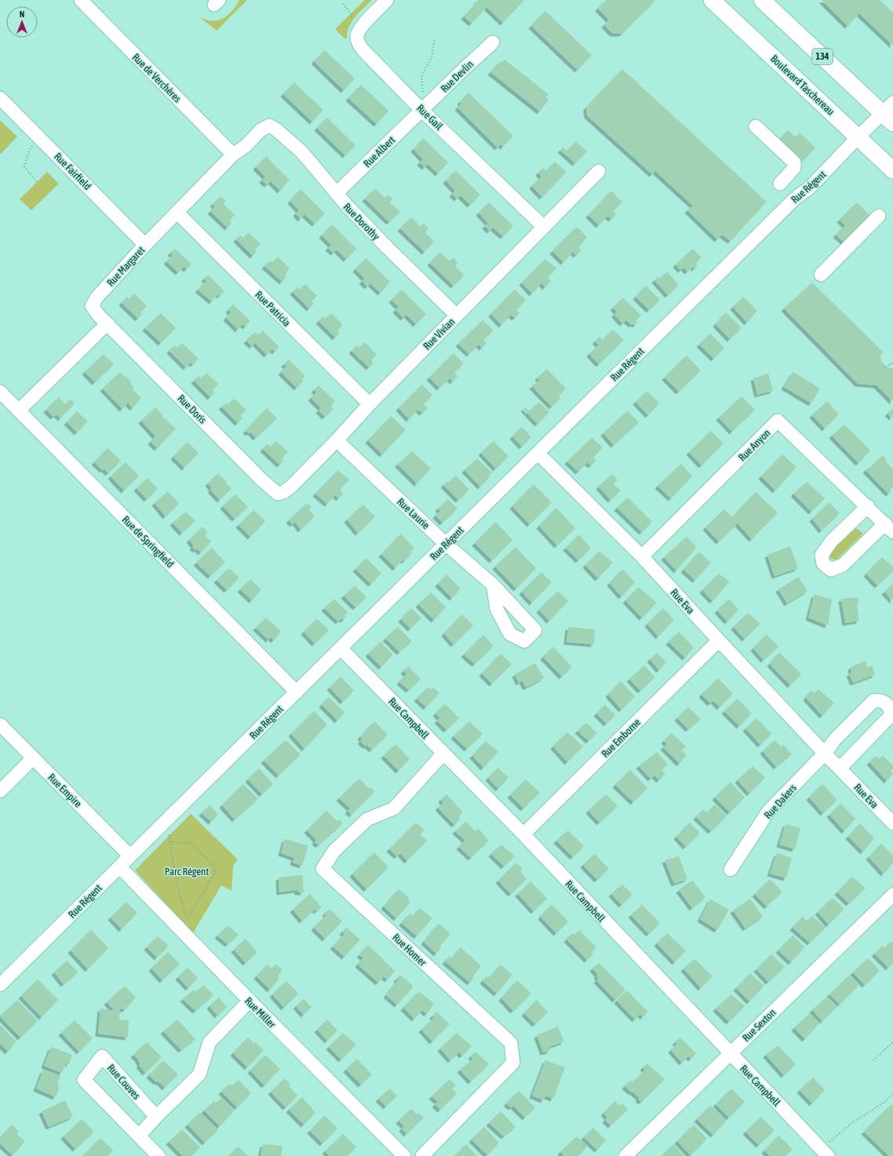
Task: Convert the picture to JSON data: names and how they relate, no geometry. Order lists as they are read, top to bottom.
{
  "streets": {
    "main road": ["134", "Boulevard Taschereau"],
    "street": [
      "Rue Devlin",
      "Rue de Verchères",
      "Rue Gail",
      "Rue Albert",
      "Rue Fairfield",
      "Rue Régent",
      "Rue Dorothy",
      "Rue Margaret",
      "Rue Patricia",
      "Rue Vivian",
      "Rue Doris",
      "Rue Anyon",
      "Rue Laurie",
      "Rue de Springfield",
      "Rue Eva",
      "Rue Campbell",
      "Rue Emborne",
      "Rue Empire",
      "Rue Dakers",
      "Rue Homer",
      "Rue Miller",
      "Rue Sexton",
      "Rue Couves"
    ]
  },
  "crossings": [
    ["134", "Rue Régent"],
    ["Rue Devlin", "Rue Gail"],
    ["Rue Devlin", "Rue Albert"],
    ["Rue de Verchères", "Rue Margaret"],
    ["Boulevard Taschereau", "Rue Régent"],
    ["Rue Gail", "Rue Albert"],
    ["Rue Gail", "Rue Vivian"],
    ["Rue Albert", "Rue Dorothy"],
    ["Rue Fairfield", "Rue Margaret"],
    ["Rue Régent", "Rue Laurie"],
    ["Rue Régent", "Rue de Springfield"],
    ["Rue Régent", "Rue Eva"],
    ["Rue Régent", "Rue Campbell"],
    ["Rue Régent", "Rue Empire"],
    ["Rue Régent", "Rue Miller"],
    ["Rue Dorothy", "Rue Margaret"],
    ["Rue Dorothy", "Rue Vivian"],
    ["Rue Margaret", "Rue Patricia"],
    ["Rue Margaret", "Rue Doris"],
    ["Rue Patricia", "Rue Vivian"],
    ["Rue Vivian", "Rue Doris"],
    ["Rue Vivian", "Rue Laurie"],
    ["Rue Anyon", "Rue Eva"],
    ["Rue Eva", "Rue Emborne"],
    ["Rue Eva", "Rue Dakers"],
    ["Rue Campbell", "Rue Emborne"],
    ["Rue Campbell", "Rue Homer"],
    ["Rue Campbell", "Rue Sexton"]
  ],
  "parks": ["Parc Régent"],
  "north": "top"
}
